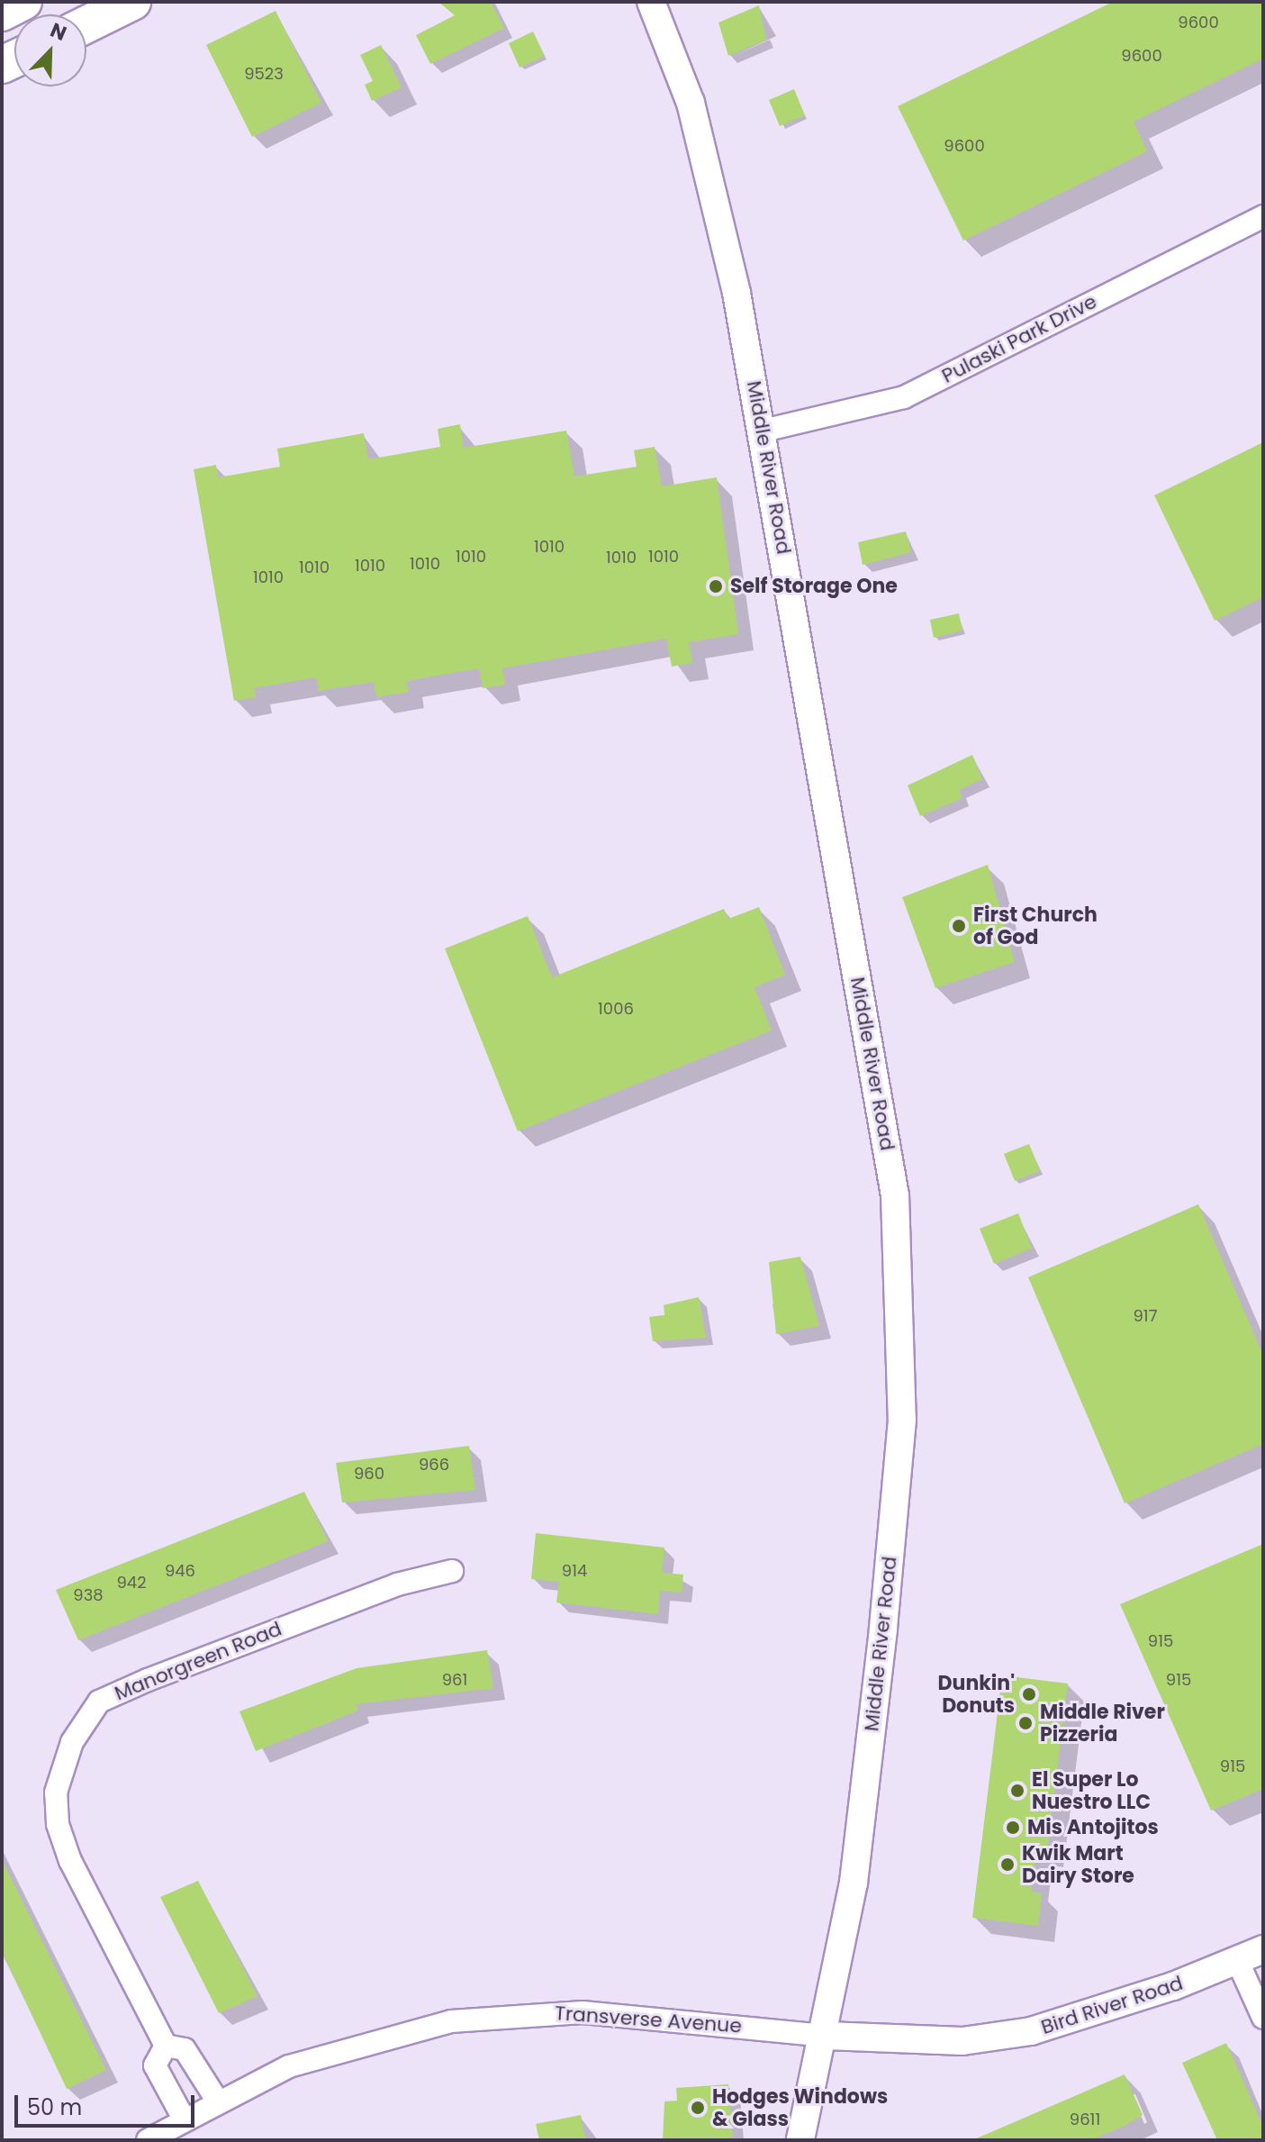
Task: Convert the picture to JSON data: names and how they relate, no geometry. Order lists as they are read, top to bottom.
{
  "streets": {
    "street": [
      "Pulaski Park Drive",
      "Middle River Road",
      "Manorgreen Road",
      "Bird River Road",
      "Transverse Avenue"
    ]
  },
  "crossings": [
    ["Pulaski Park Drive", "Middle River Road"],
    ["Middle River Road", "Bird River Road"],
    ["Middle River Road", "Transverse Avenue"],
    ["Bird River Road", "Transverse Avenue"]
  ],
  "places": [
    "Self Storage One",
    "First Church of God",
    "Dunkin' Donuts",
    "Middle River Pizzeria",
    "El Super Lo Nuestro LLC",
    "Mis Antojitos",
    "Kwik Mart Dairy Store",
    "Hodges Windows & Glass"
  ],
  "house_numbers": [
    "9600",
    "9600",
    "9523",
    "9600",
    "1010",
    "1010",
    "1010",
    "1010",
    "1010",
    "1010",
    "1010",
    "1010",
    "1006",
    "917",
    "966",
    "960",
    "946",
    "914",
    "942",
    "938",
    "915",
    "961",
    "915",
    "915",
    "9611"
  ],
  "scale_bar": "50 m",
  "north": "top right"
}
